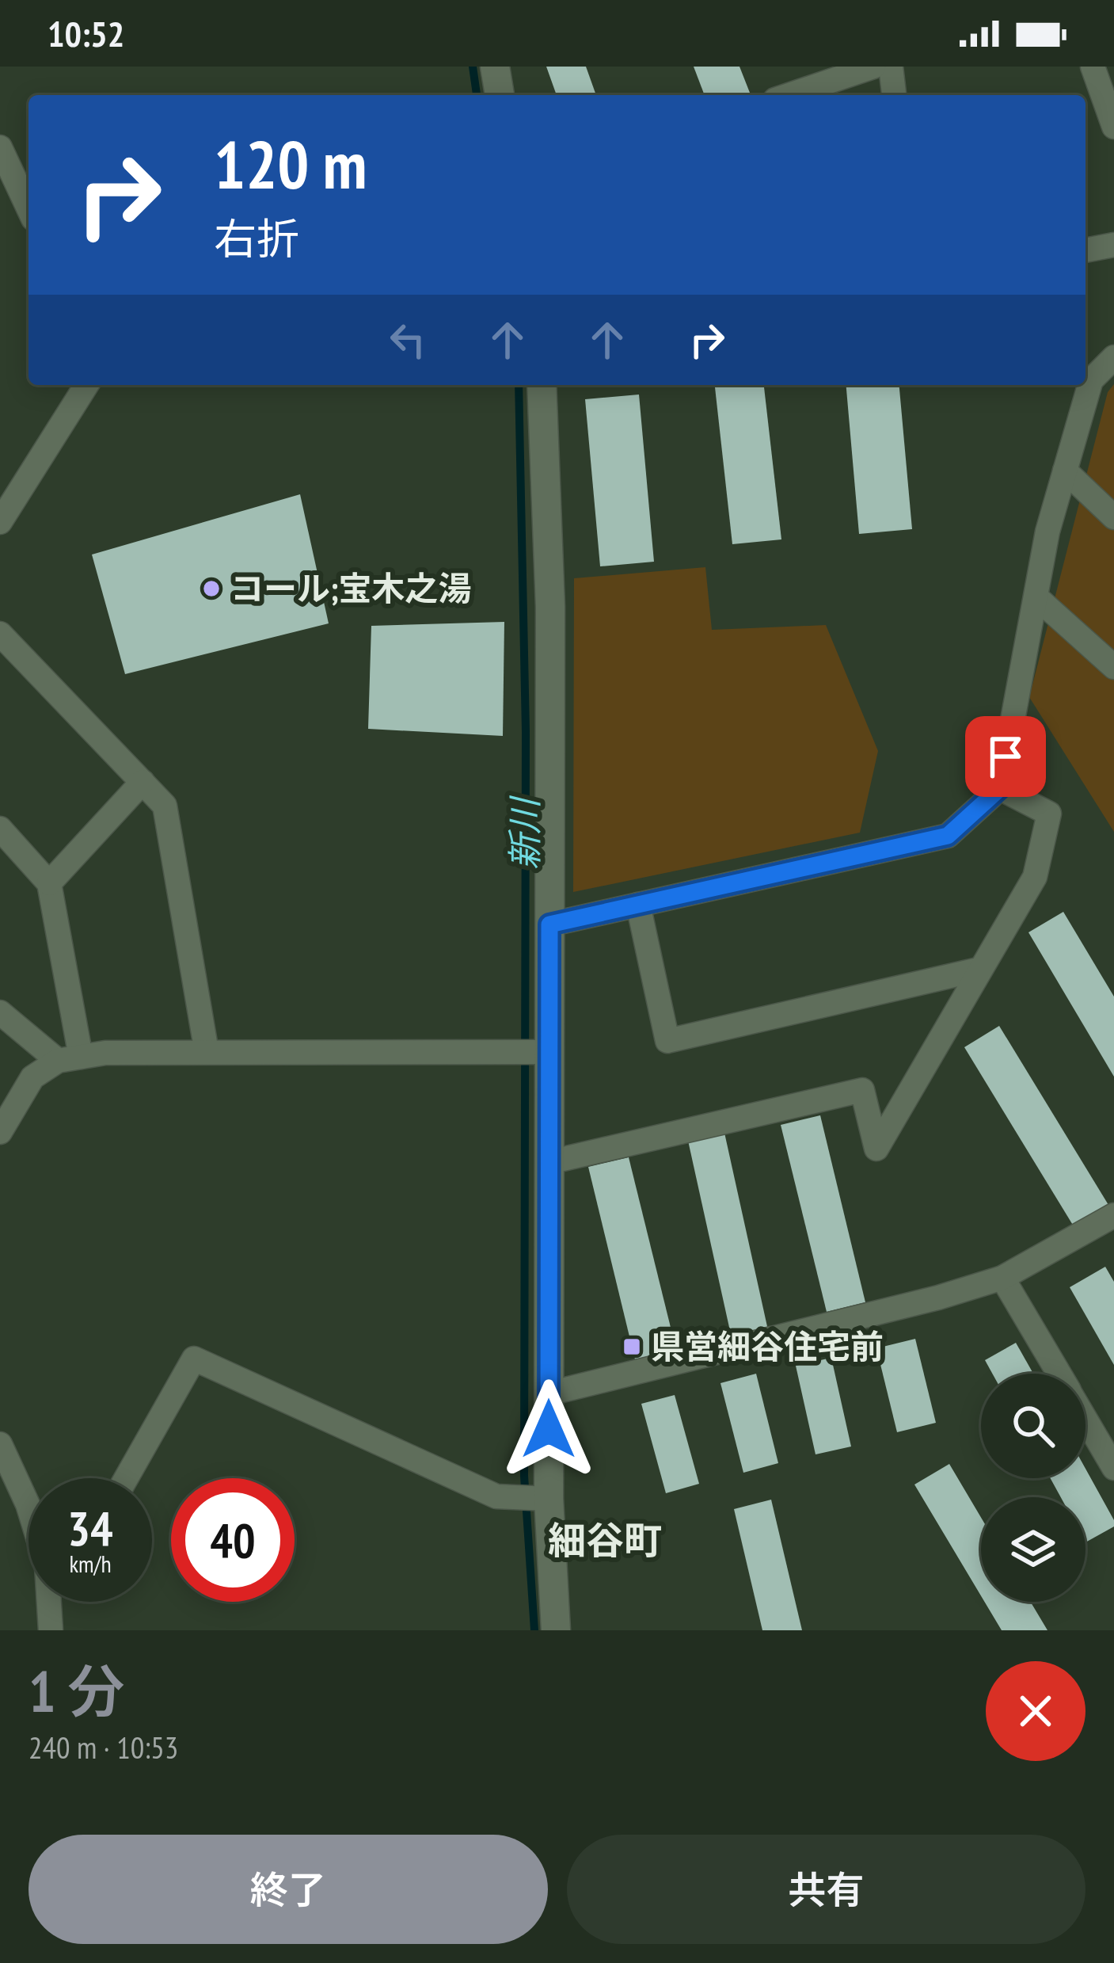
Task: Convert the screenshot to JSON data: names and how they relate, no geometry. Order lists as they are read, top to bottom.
{
  "districts": ["細谷町"],
  "water": ["新川"],
  "places": {
    "other": ["コール;宝木之湯"],
    "transit": ["県営細谷住宅前"]
  },
  "page": {
    "status": "10:52",
    "turn": ["120 m", "右折"],
    "speed": "34 km/h",
    "limit": "40",
    "heading": ["1 分", "240 m · 10:53"],
    "buttons": ["終了", "共有"]
  }
}
